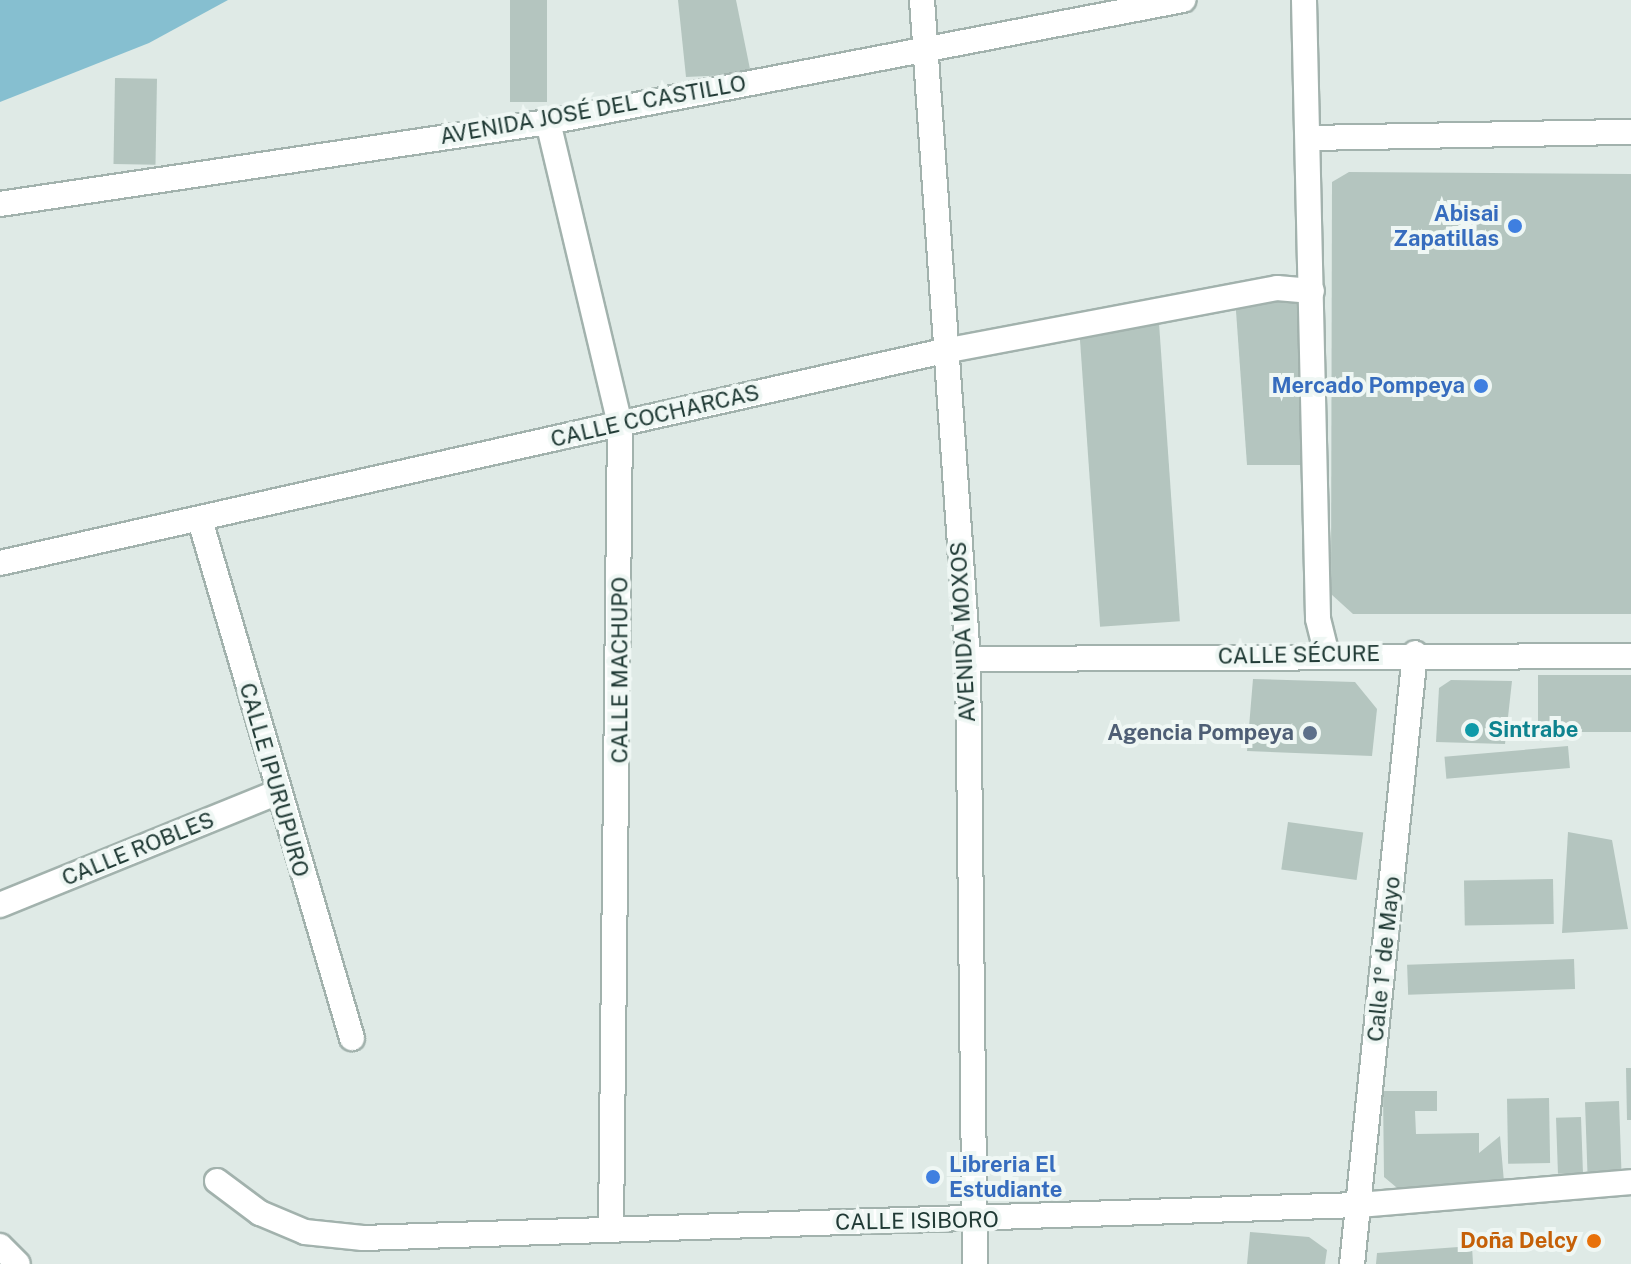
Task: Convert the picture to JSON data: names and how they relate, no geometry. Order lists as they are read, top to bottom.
{
  "streets": {
    "street": [
      "AVENIDA JOSÉ DEL CASTILLO",
      "CALLE COCHARCAS",
      "AVENIDA MOXOS",
      "CALLE SÉCURE",
      "CALLE MACHUPO",
      "CALLE IPURUPURO",
      "CALLE ROBLES",
      "Calle 1º de Mayo",
      "CALLE ISIBORO"
    ]
  },
  "crossings": [
    ["AVENIDA JOSÉ DEL CASTILLO", "AVENIDA MOXOS"],
    ["AVENIDA JOSÉ DEL CASTILLO", "CALLE MACHUPO"],
    ["CALLE COCHARCAS", "AVENIDA MOXOS"],
    ["CALLE COCHARCAS", "CALLE MACHUPO"],
    ["CALLE COCHARCAS", "CALLE IPURUPURO"],
    ["AVENIDA MOXOS", "CALLE SÉCURE"],
    ["AVENIDA MOXOS", "CALLE ISIBORO"],
    ["CALLE SÉCURE", "Calle 1º de Mayo"],
    ["CALLE MACHUPO", "CALLE ISIBORO"],
    ["CALLE IPURUPURO", "CALLE ROBLES"],
    ["Calle 1º de Mayo", "CALLE ISIBORO"]
  ],
  "places": [
    "Abisai Zapatillas",
    "Mercado Pompeya",
    "Sintrabe",
    "Agencia Pompeya",
    "Libreria El Estudiante",
    "Doña Delcy"
  ]
}
